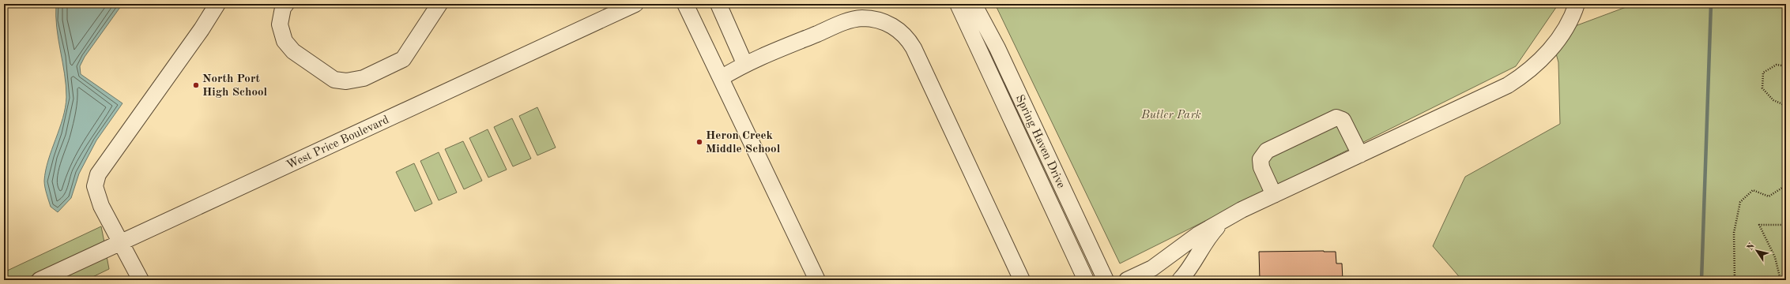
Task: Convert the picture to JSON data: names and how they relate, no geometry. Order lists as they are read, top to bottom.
{
  "streets": {
    "street": ["Spring Haven Drive", "West Price Boulevard"]
  },
  "parks": ["Butler Park"],
  "places": ["North Port High School", "Heron Creek Middle School"],
  "north": "top left"
}
